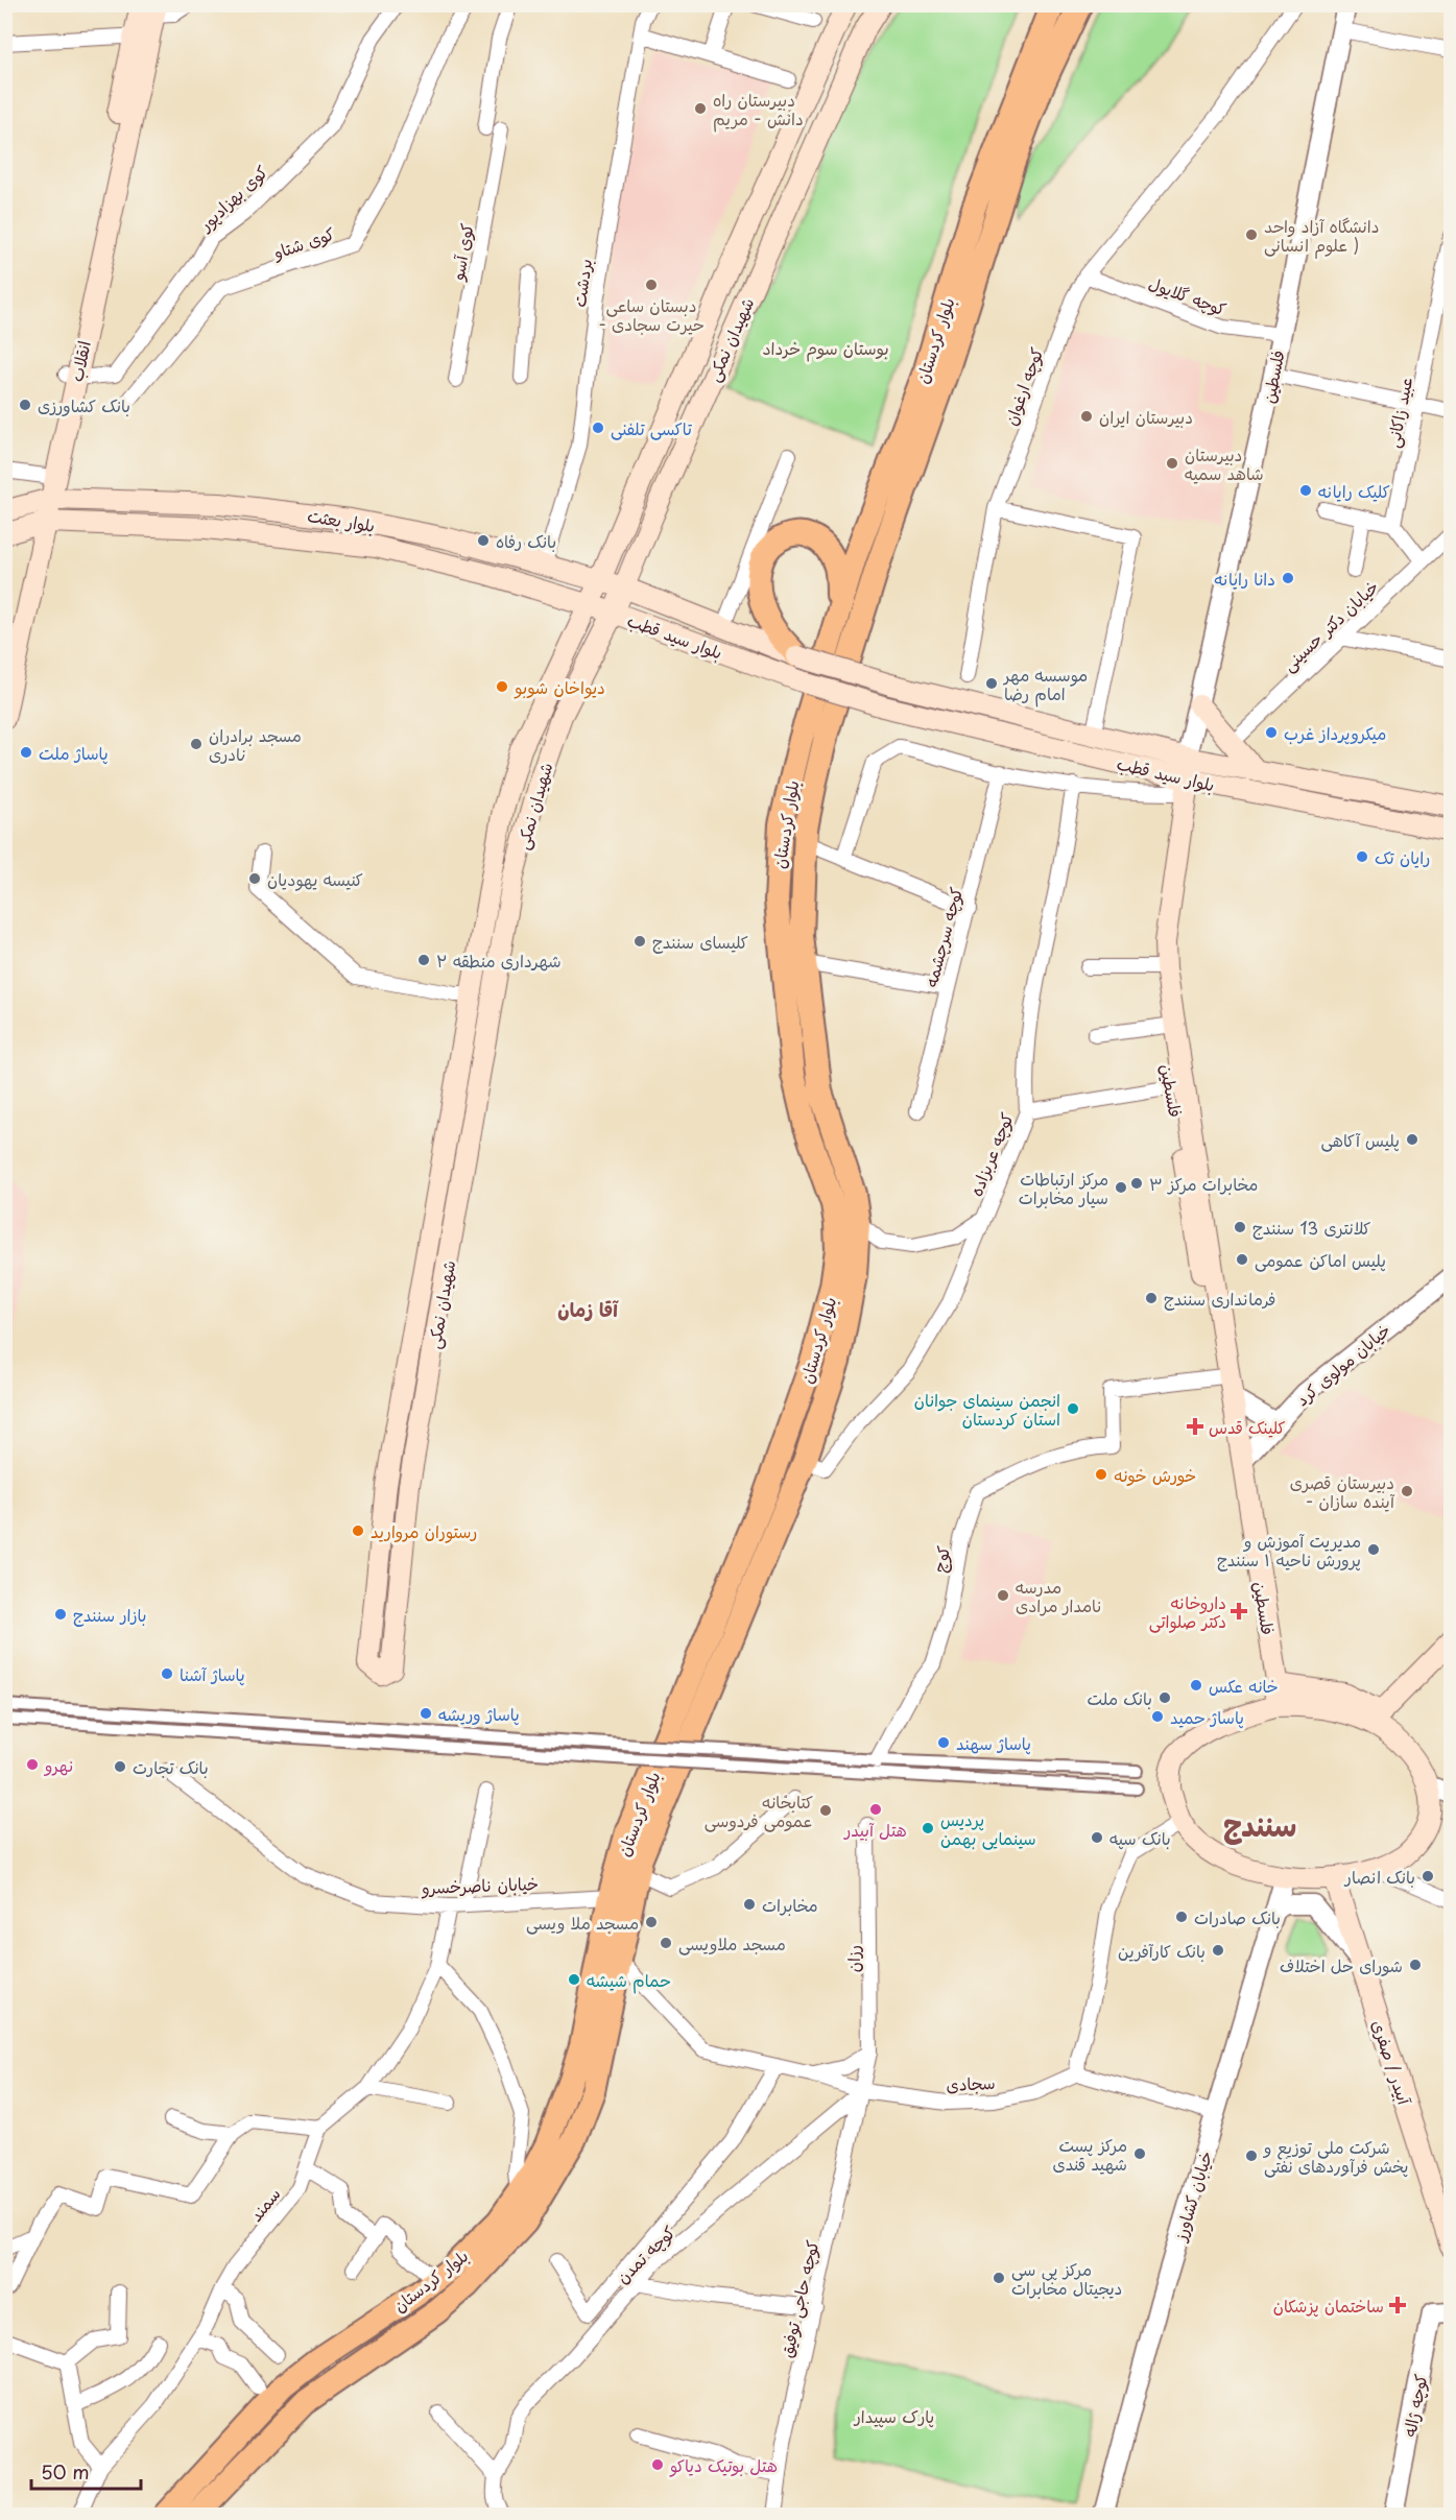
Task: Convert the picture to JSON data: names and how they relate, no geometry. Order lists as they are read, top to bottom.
{
  "streets": {
    "main road": [
      "شهیدان نمکی",
      "بلوار کردستان",
      "انقلاب",
      "فلسطین",
      "بلوار بعثت",
      "بلوار سید قطب",
      "آبیدر / صفری"
    ],
    "street": [
      "کوی بهزادپور",
      "کوی شتاو",
      "کوی آسو",
      "بردشت",
      "کوچه گلایول",
      "کوچه ارغوان",
      "عبید زاکانی",
      "خیابان دکتر حسینی",
      "کوچه سرچشمه",
      "کوچه عربزاده",
      "خیابان مولوی کرد",
      "کوچ",
      "خیابان ناصرخسرو",
      "رزان",
      "سجادی",
      "خیابان کشاورز",
      "سمند",
      "کوچه تمدن",
      "کوچه حاجی توفیق",
      "کوچه ژاله"
    ]
  },
  "crossings": [
    ["کوی بهزادپور", "انقلاب"],
    ["بردشت", "بلوار بعثت"],
    ["کوچه گلایول", "فلسطین"],
    ["کوچه گلایول", "کوچه ارغوان"],
    ["شهیدان نمکی", "بلوار بعثت"],
    ["شهیدان نمکی", "بلوار سید قطب"],
    ["بلوار کردستان", "بلوار سید قطب"],
    ["بلوار کردستان", "کوچه عربزاده"],
    ["بلوار کردستان", "خیابان ناصرخسرو"],
    ["بلوار کردستان", "سجادی"],
    ["انقلاب", "بلوار بعثت"],
    ["فلسطین", "بلوار سید قطب"],
    ["فلسطین", "خیابان مولوی کرد"],
    ["فلسطین", "کوچ"],
    ["فلسطین", "آبیدر / صفری"],
    ["فلسطین", "خیابان کشاورز"],
    ["بلوار بعثت", "بلوار سید قطب"],
    ["رزان", "سجادی"],
    ["رزان", "کوچه تمدن"],
    ["رزان", "کوچه حاجی توفیق"],
    ["آبیدر / صفری", "خیابان کشاورز"],
    ["سجادی", "کوچه تمدن"],
    ["سجادی", "کوچه حاجی توفیق"],
    ["کوچه تمدن", "کوچه حاجی توفیق"]
  ],
  "districts": ["آقا زمان", "سنندج"],
  "parks": ["بوستان سوم خرداد", "پارک سپیدار"],
  "places": {
    "other": [
      "دبیرستان راه دانش - مریم",
      "دانشگاه آزاد واحد علوم انسانی )",
      "دبستان ساعی - حیرت سجادی",
      "بانک کشاورزی",
      "دبیرستان ایران",
      "تاکسی تلفنی",
      "دبیرستان شاهد سمیه",
      "کلیک رایانه",
      "بانک رفاه",
      "دانا رایانه",
      "موسسه مهر امام رضا",
      "دیواخان شوبو",
      "میکروپرداز غرب",
      "مسجد برادران نادری",
      "پاساژ ملت",
      "رایان تک",
      "کنیسه یهودیان",
      "کلیسای سنندج",
      "شهرداری منطقه ۲",
      "پلیس آکاهی",
      "مخابرات مرکز ۳",
      "مرکز ارتباطات سیار مخابرات",
      "کلانتری 13 سنندج",
      "پلیس اماکن عمومی",
      "فرمانداری سنندج",
      "انجمن سینمای جوانان استان کردستان",
      "خورش خونه",
      "دبیرستان قصری - آینده سازان",
      "رستوران مروارید",
      "مدیریت آموزش و پرورش ناحیه ۱ سنندج",
      "مدرسه نامدار مرادی",
      "بازار سنندج",
      "پاساژ آشنا",
      "خانه عکس",
      "بانک ملت",
      "پاساژ وریشه",
      "پاساژ حمید",
      "پاساژ سهند",
      "نهرو",
      "بانک تجارت",
      "هتل آبیدر",
      "کتابخانه عمومی فردوسی",
      "پردیس سینمایی بهمن",
      "بانک سپه",
      "بانک انصار",
      "مخابرات",
      "بانک صادرات",
      "مسجد ملا ویسی",
      "مسجد ملاویسی",
      "بانک کارآفرین",
      "شورای حل اختلاف",
      "حمام شیشه",
      "مرکز پست شهید قندی",
      "شرکت ملی توزیع و پخش فرآوردهای نفتی",
      "مرکز پی سی دیجیتال مخابرات",
      "هتل بوتیک دیاکو"
    ],
    "health": ["کلینک قدس", "داروخانه دکتر صلواتی", "ساختمان پزشکان"]
  },
  "scale_bar": "50 m"
}
